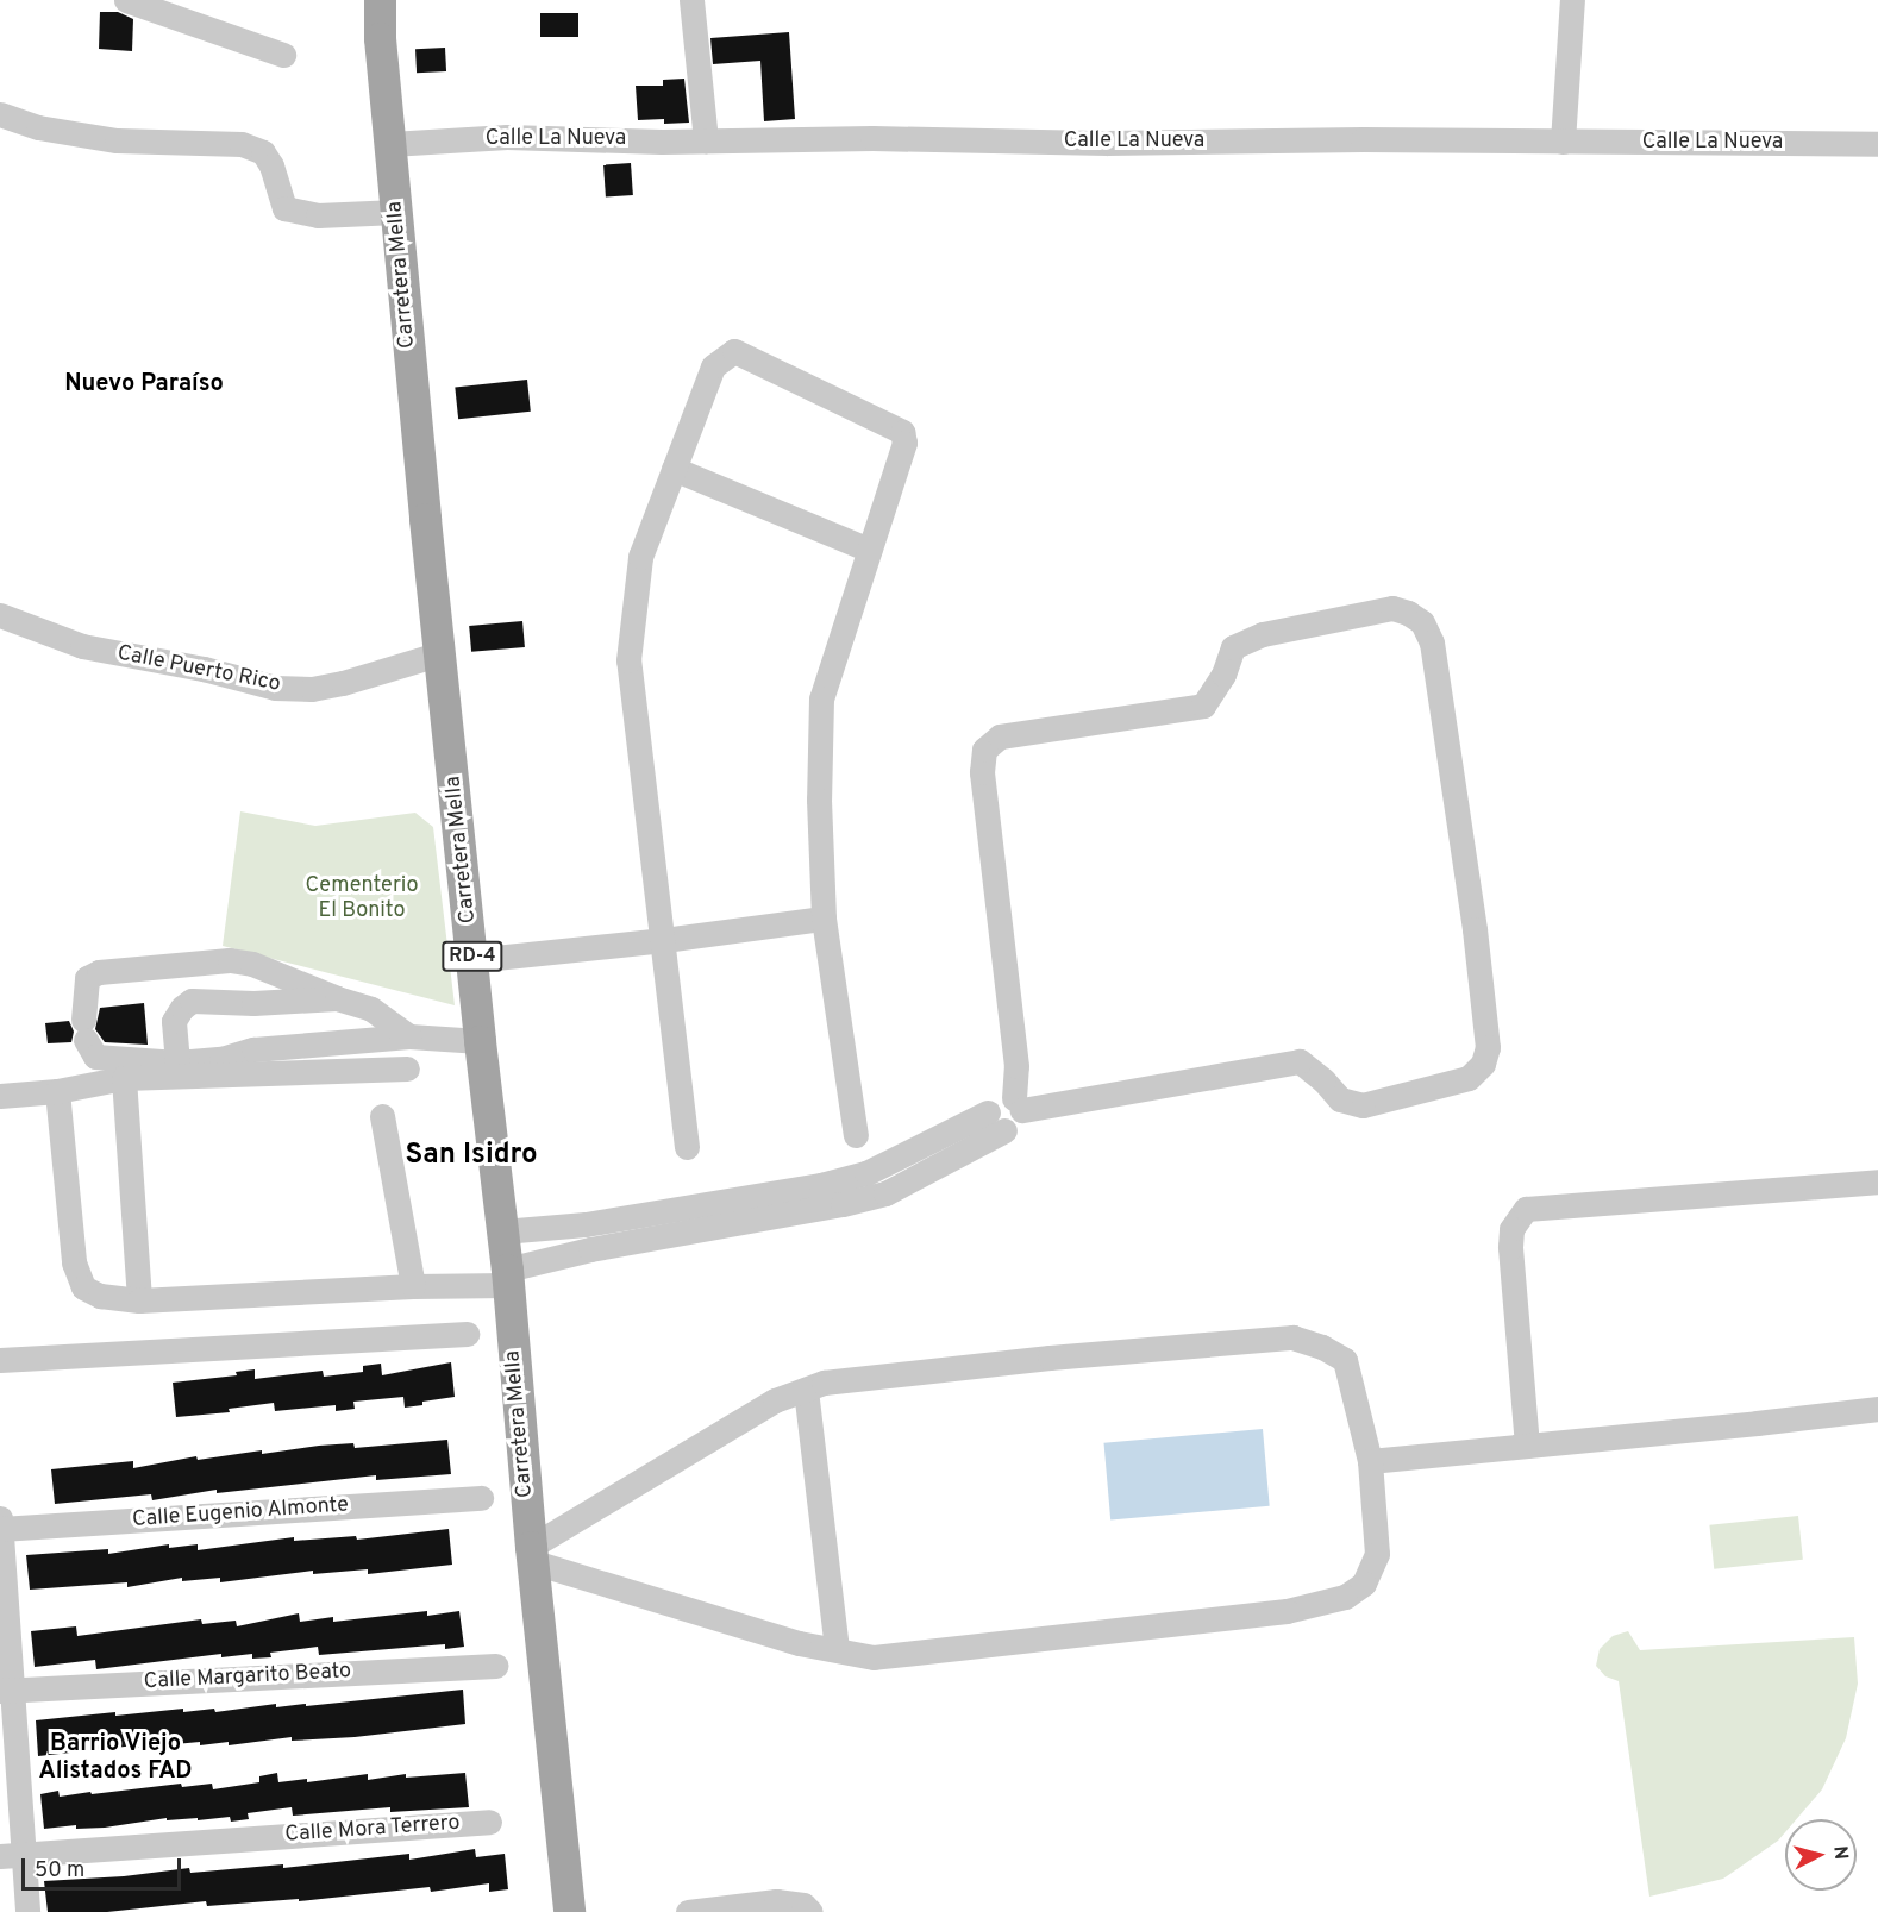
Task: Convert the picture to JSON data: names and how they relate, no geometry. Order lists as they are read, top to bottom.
{
  "streets": {
    "main road": ["Carretera Mella", "RD-4"],
    "street": [
      "Calle La Nueva",
      "Calle Puerto Rico",
      "Calle Eugenio Almonte",
      "Calle Margarito Beato",
      "Calle Mora Terrero"
    ]
  },
  "crossings": [
    ["Calle La Nueva", "Carretera Mella"],
    ["Carretera Mella", "Calle Puerto Rico"]
  ],
  "districts": ["Nuevo Paraíso", "San Isidro", "Barrio Viejo Alistados FAD"],
  "parks": ["Cementerio El Bonito"],
  "scale_bar": "50 m",
  "north": "right"
}
